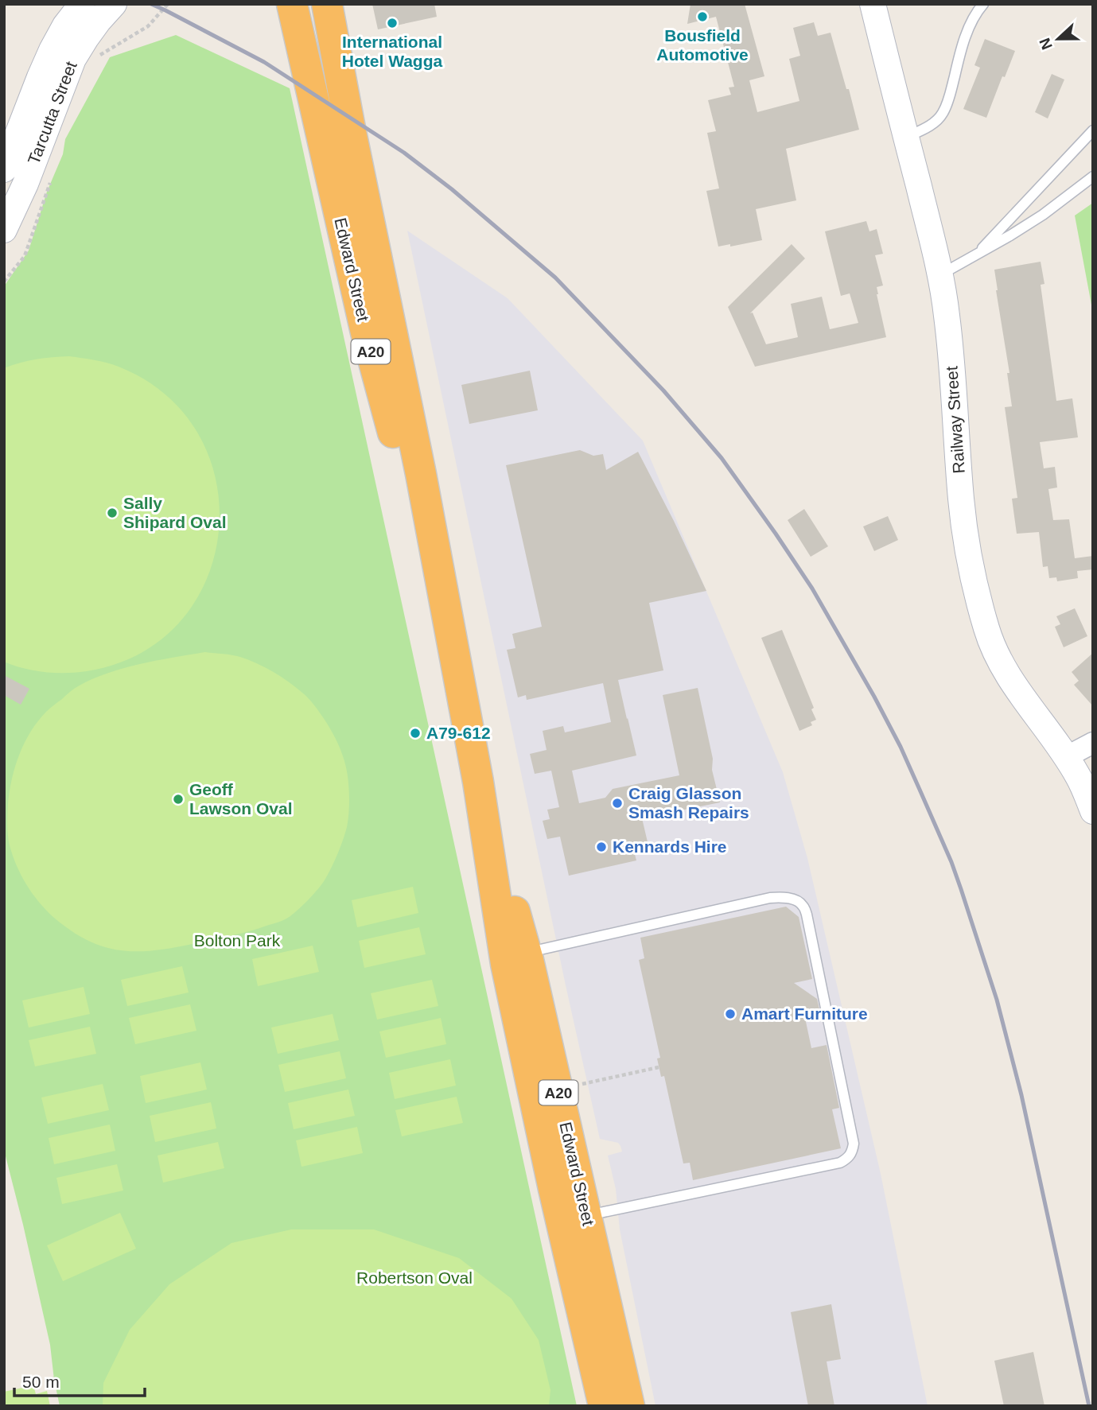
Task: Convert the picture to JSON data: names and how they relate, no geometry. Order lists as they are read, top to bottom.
{
  "streets": {
    "highway": ["Edward Street", "A20"],
    "street": ["Tarcutta Street", "Railway Street"]
  },
  "parks": ["Bolton Park", "Robertson Oval"],
  "places": [
    "Bousfield Automotive",
    "International Hotel Wagga",
    "Sally Shipard Oval",
    "A79-612",
    "Geoff Lawson Oval",
    "Craig Glasson Smash Repairs",
    "Kennards Hire",
    "Amart Furniture"
  ],
  "scale_bar": "50 m",
  "north": "left"
}
